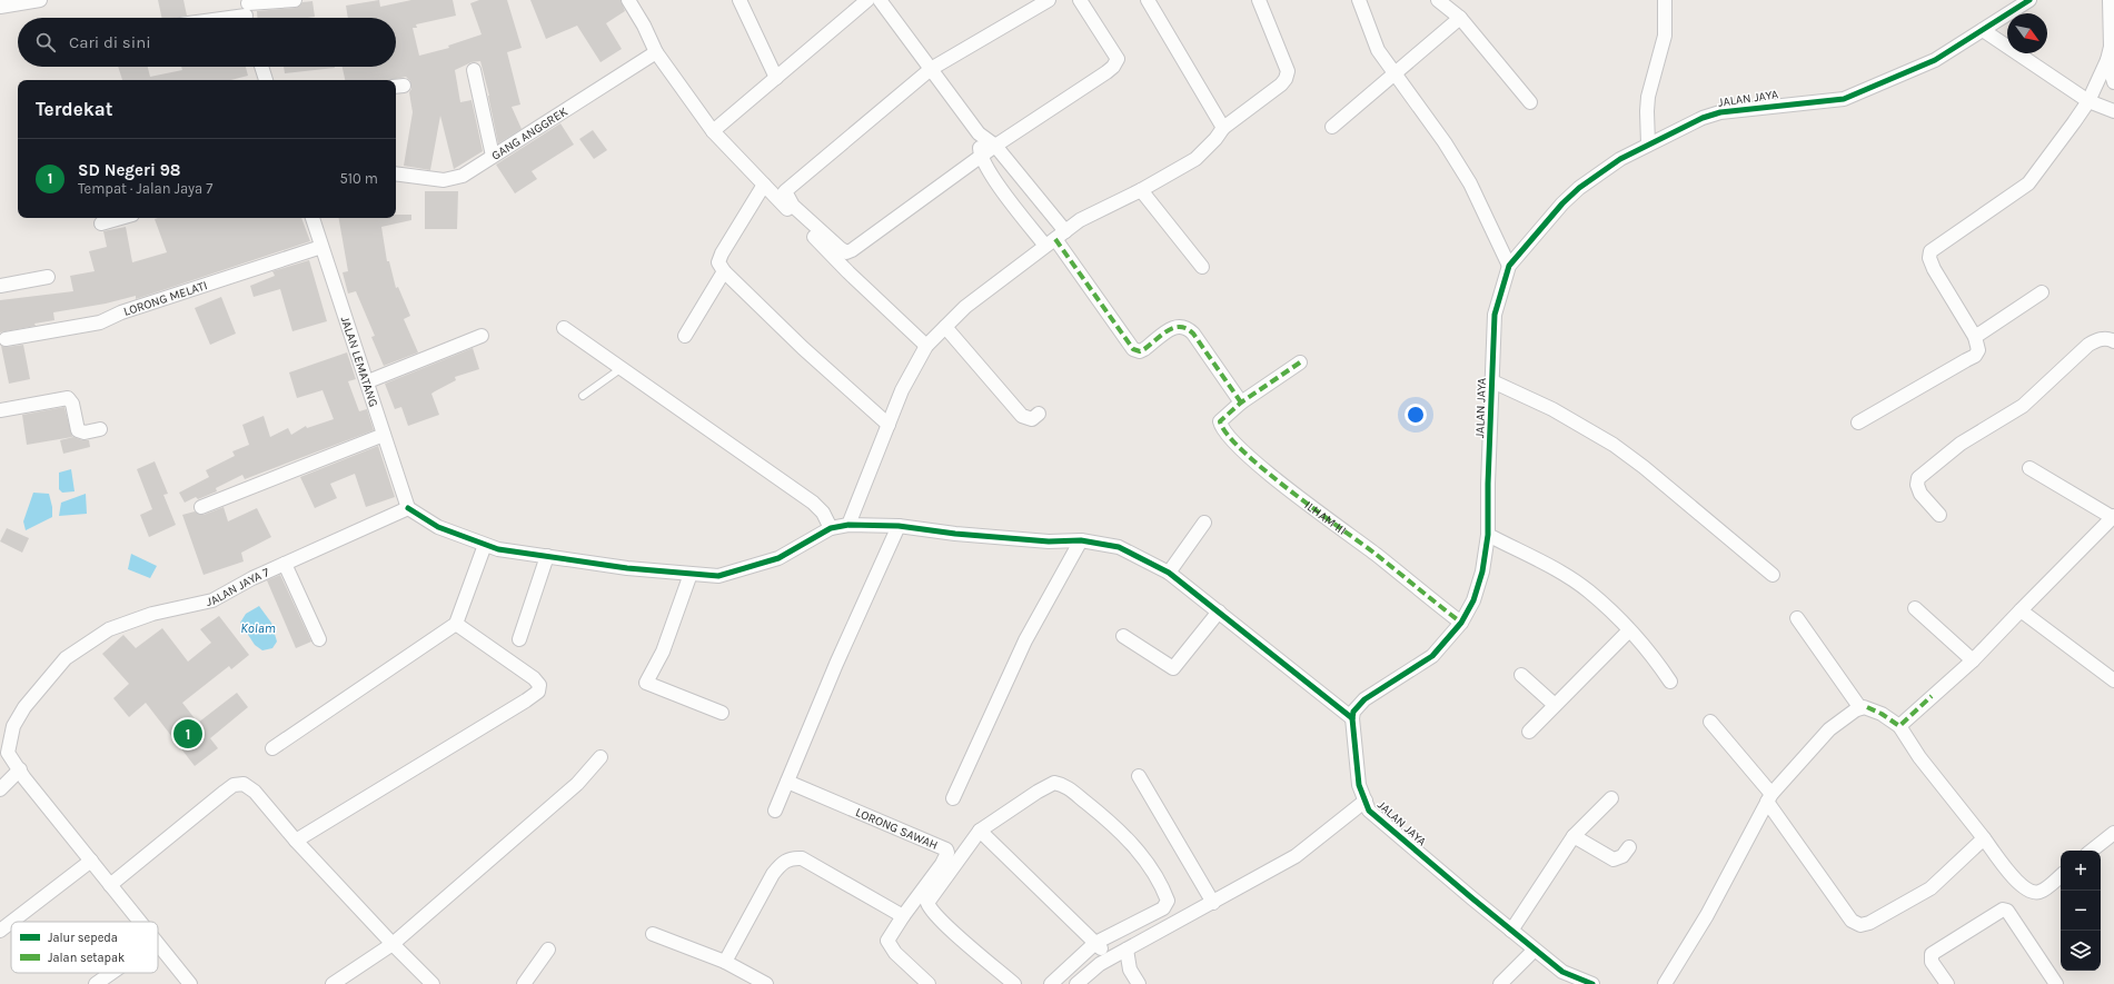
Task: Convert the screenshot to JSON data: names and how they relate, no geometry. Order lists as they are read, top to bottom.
{
  "streets": {
    "street": [
      "JALAN JAYA",
      "GANG ANGGREK",
      "LORONG MELATI",
      "JALAN LEMATANG",
      "ILHAM III",
      "JALAN JAYA 7",
      "LORONG SAWAH"
    ]
  },
  "crossings": [
    ["JALAN JAYA", "ILHAM III"],
    ["LORONG MELATI", "JALAN LEMATANG"],
    ["JALAN LEMATANG", "JALAN JAYA 7"]
  ],
  "water": ["Kolam"],
  "legend": ["Jalur sepeda", "Jalan setapak"],
  "north": "bottom right",
  "page": {
    "search": "Cari di sini",
    "heading": "Terdekat",
    "list": [
      {
        "mark": "1",
        "name": "SD Negeri 98",
        "note": "Tempat · Jalan Jaya 7",
        "value": "510 m"
      }
    ],
    "pins": "1",
    "map_buttons": ["+", "−"]
  }
}
